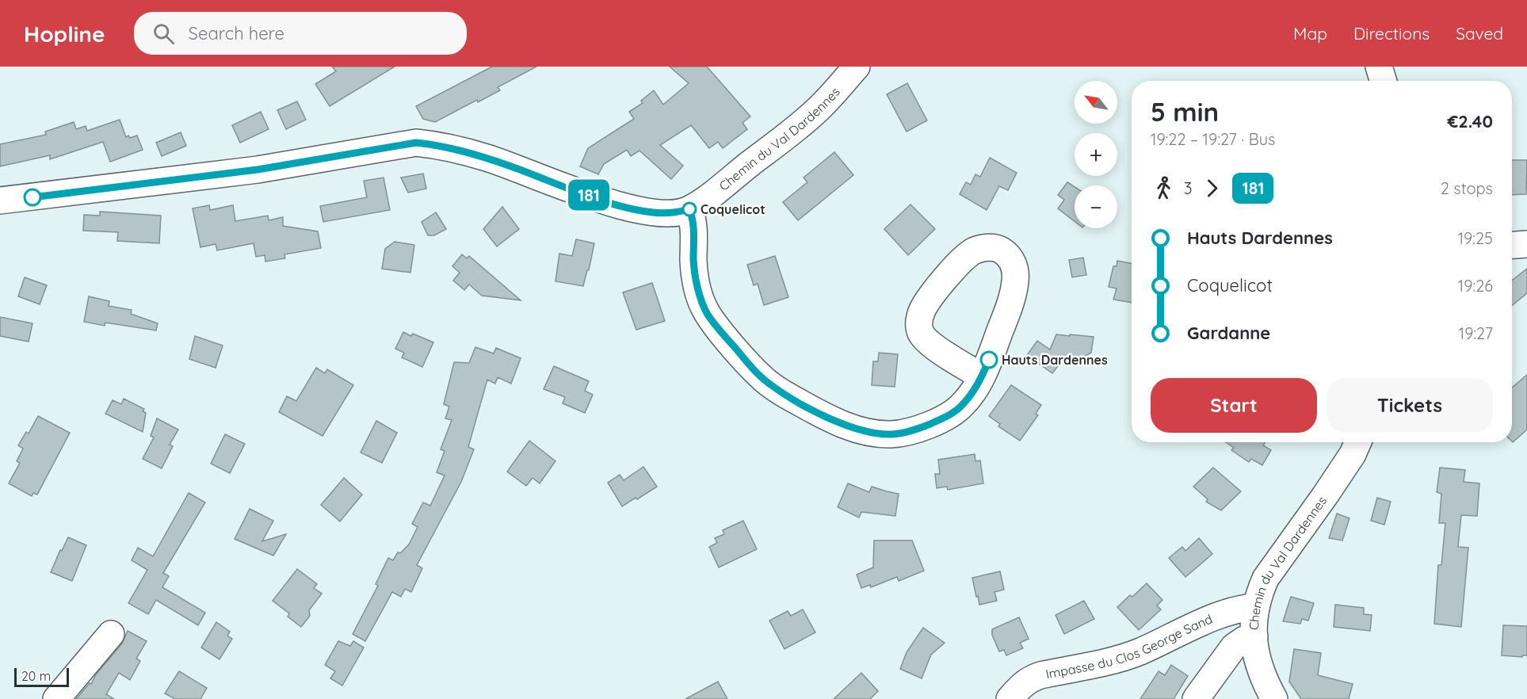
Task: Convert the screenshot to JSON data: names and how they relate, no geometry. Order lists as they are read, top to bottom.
{
  "streets": {
    "street": ["Chemin du Val Dardennes", "Impasse du Clos George Sand"]
  },
  "crossings": [
    ["Chemin du Val Dardennes", "Impasse du Clos George Sand"]
  ],
  "places": ["Coquelicot", "Hauts Dardennes"],
  "lines": ["bus line 181"],
  "scale_bar": "20 m",
  "north": "top left",
  "page": {
    "header": "Hopline",
    "search": "Search here",
    "nav": ["Map", "Directions", "Saved"],
    "on_map": "181",
    "map_buttons": ["+", "−"],
    "heading": ["5 min", "19:22 – 19:27 · Bus", "€2.40"],
    "legs": ["3", "181", "2 stops"],
    "list": [
      {
        "name": "Hauts Dardennes",
        "value": "19:25"
      },
      {
        "name": "Coquelicot",
        "value": "19:26"
      },
      {
        "name": "Gardanne",
        "value": "19:27"
      }
    ],
    "buttons": ["Start", "Tickets"],
    "scale": "20 m"
  }
}
